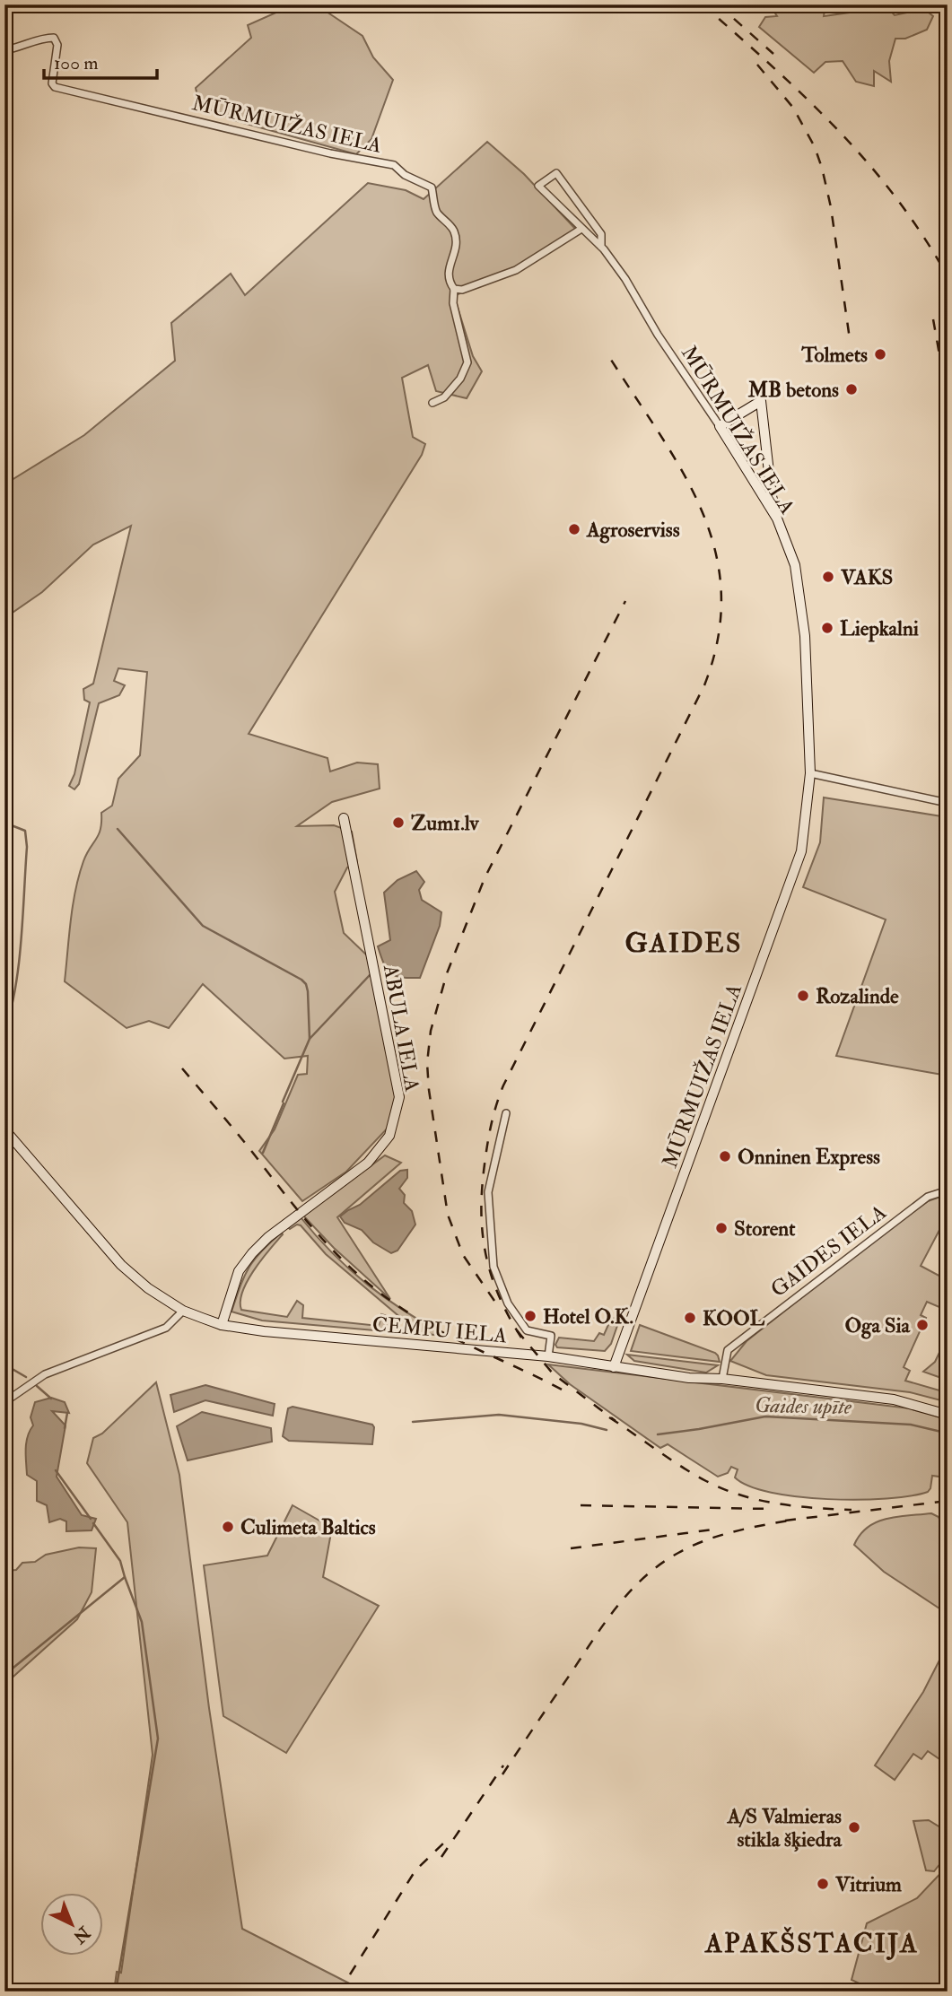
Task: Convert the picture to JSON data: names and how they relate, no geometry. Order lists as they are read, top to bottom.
{
  "streets": {
    "street": [
      "MŪRMUIŽAS IELA",
      "ABULA IELA",
      "GAIDES IELA",
      "CEMPU IELA"
    ]
  },
  "crossings": [
    ["MŪRMUIŽAS IELA", "CEMPU IELA"],
    ["ABULA IELA", "CEMPU IELA"],
    ["GAIDES IELA", "CEMPU IELA"]
  ],
  "districts": ["GAIDES", "APAKŠSTACIJA"],
  "water": ["Gaides upīte"],
  "places": [
    "Tolmets",
    "MB betons",
    "Agroserviss",
    "VAKS",
    "Liepkalni",
    "Zum1.lv",
    "Rozalinde",
    "Onninen Express",
    "Storent",
    "Hotel O.K.",
    "KOOL",
    "Oga Sia",
    "Culimeta Baltics",
    "A/S Valmieras stikla šķiedra",
    "Vitrium"
  ],
  "scale_bar": "100 m",
  "north": "bottom right"
}
